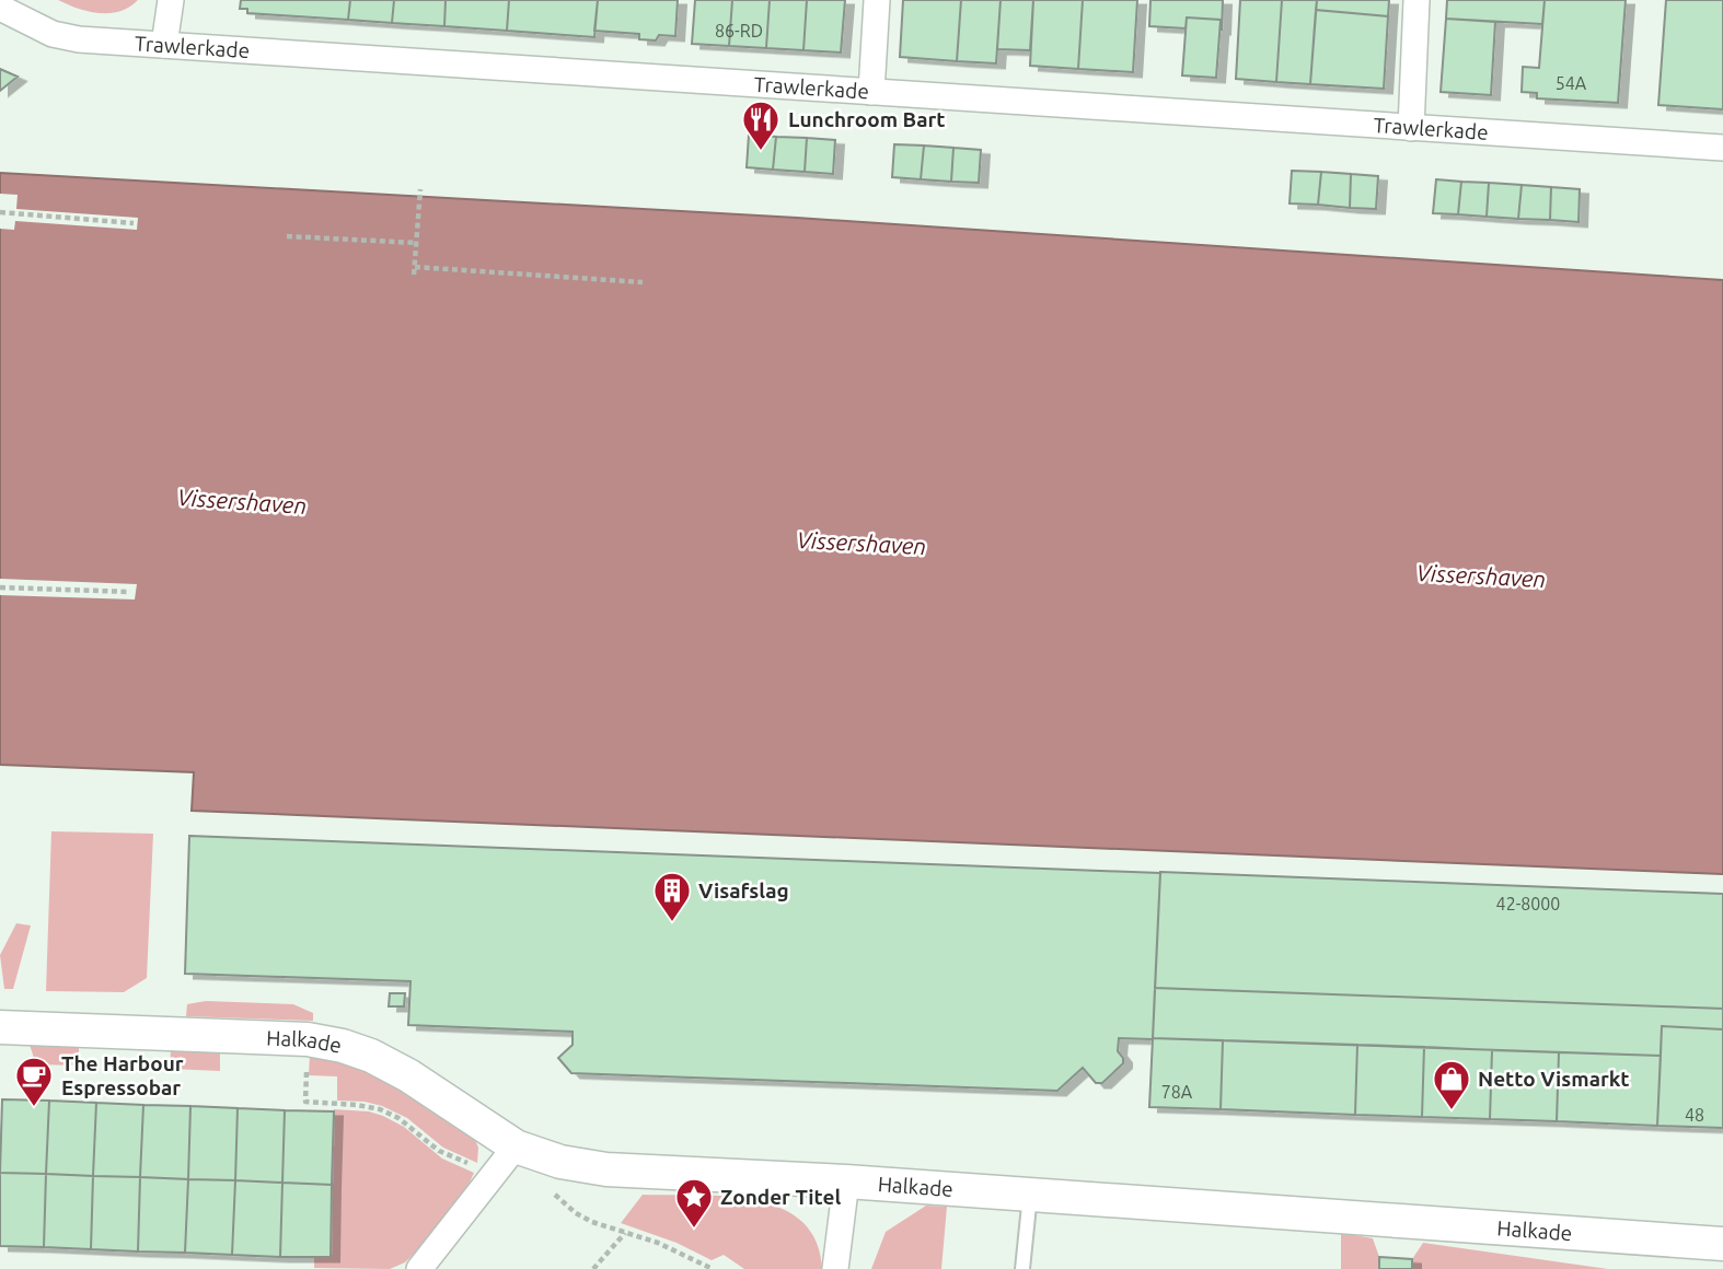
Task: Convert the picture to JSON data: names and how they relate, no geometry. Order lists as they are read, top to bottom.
{
  "streets": {
    "street": ["Trawlerkade", "Halkade"]
  },
  "water": ["Vissershaven"],
  "places": {
    "restaurant": ["Lunchroom Bart"],
    "building": ["Visafslag"],
    "cafe": ["The Harbour Espressobar"],
    "shop": ["Netto Vismarkt"],
    "place": ["Zonder Titel"]
  },
  "house_numbers": [
    "86-RD",
    "54A",
    "42-8000",
    "78A",
    "48"
  ]
}
